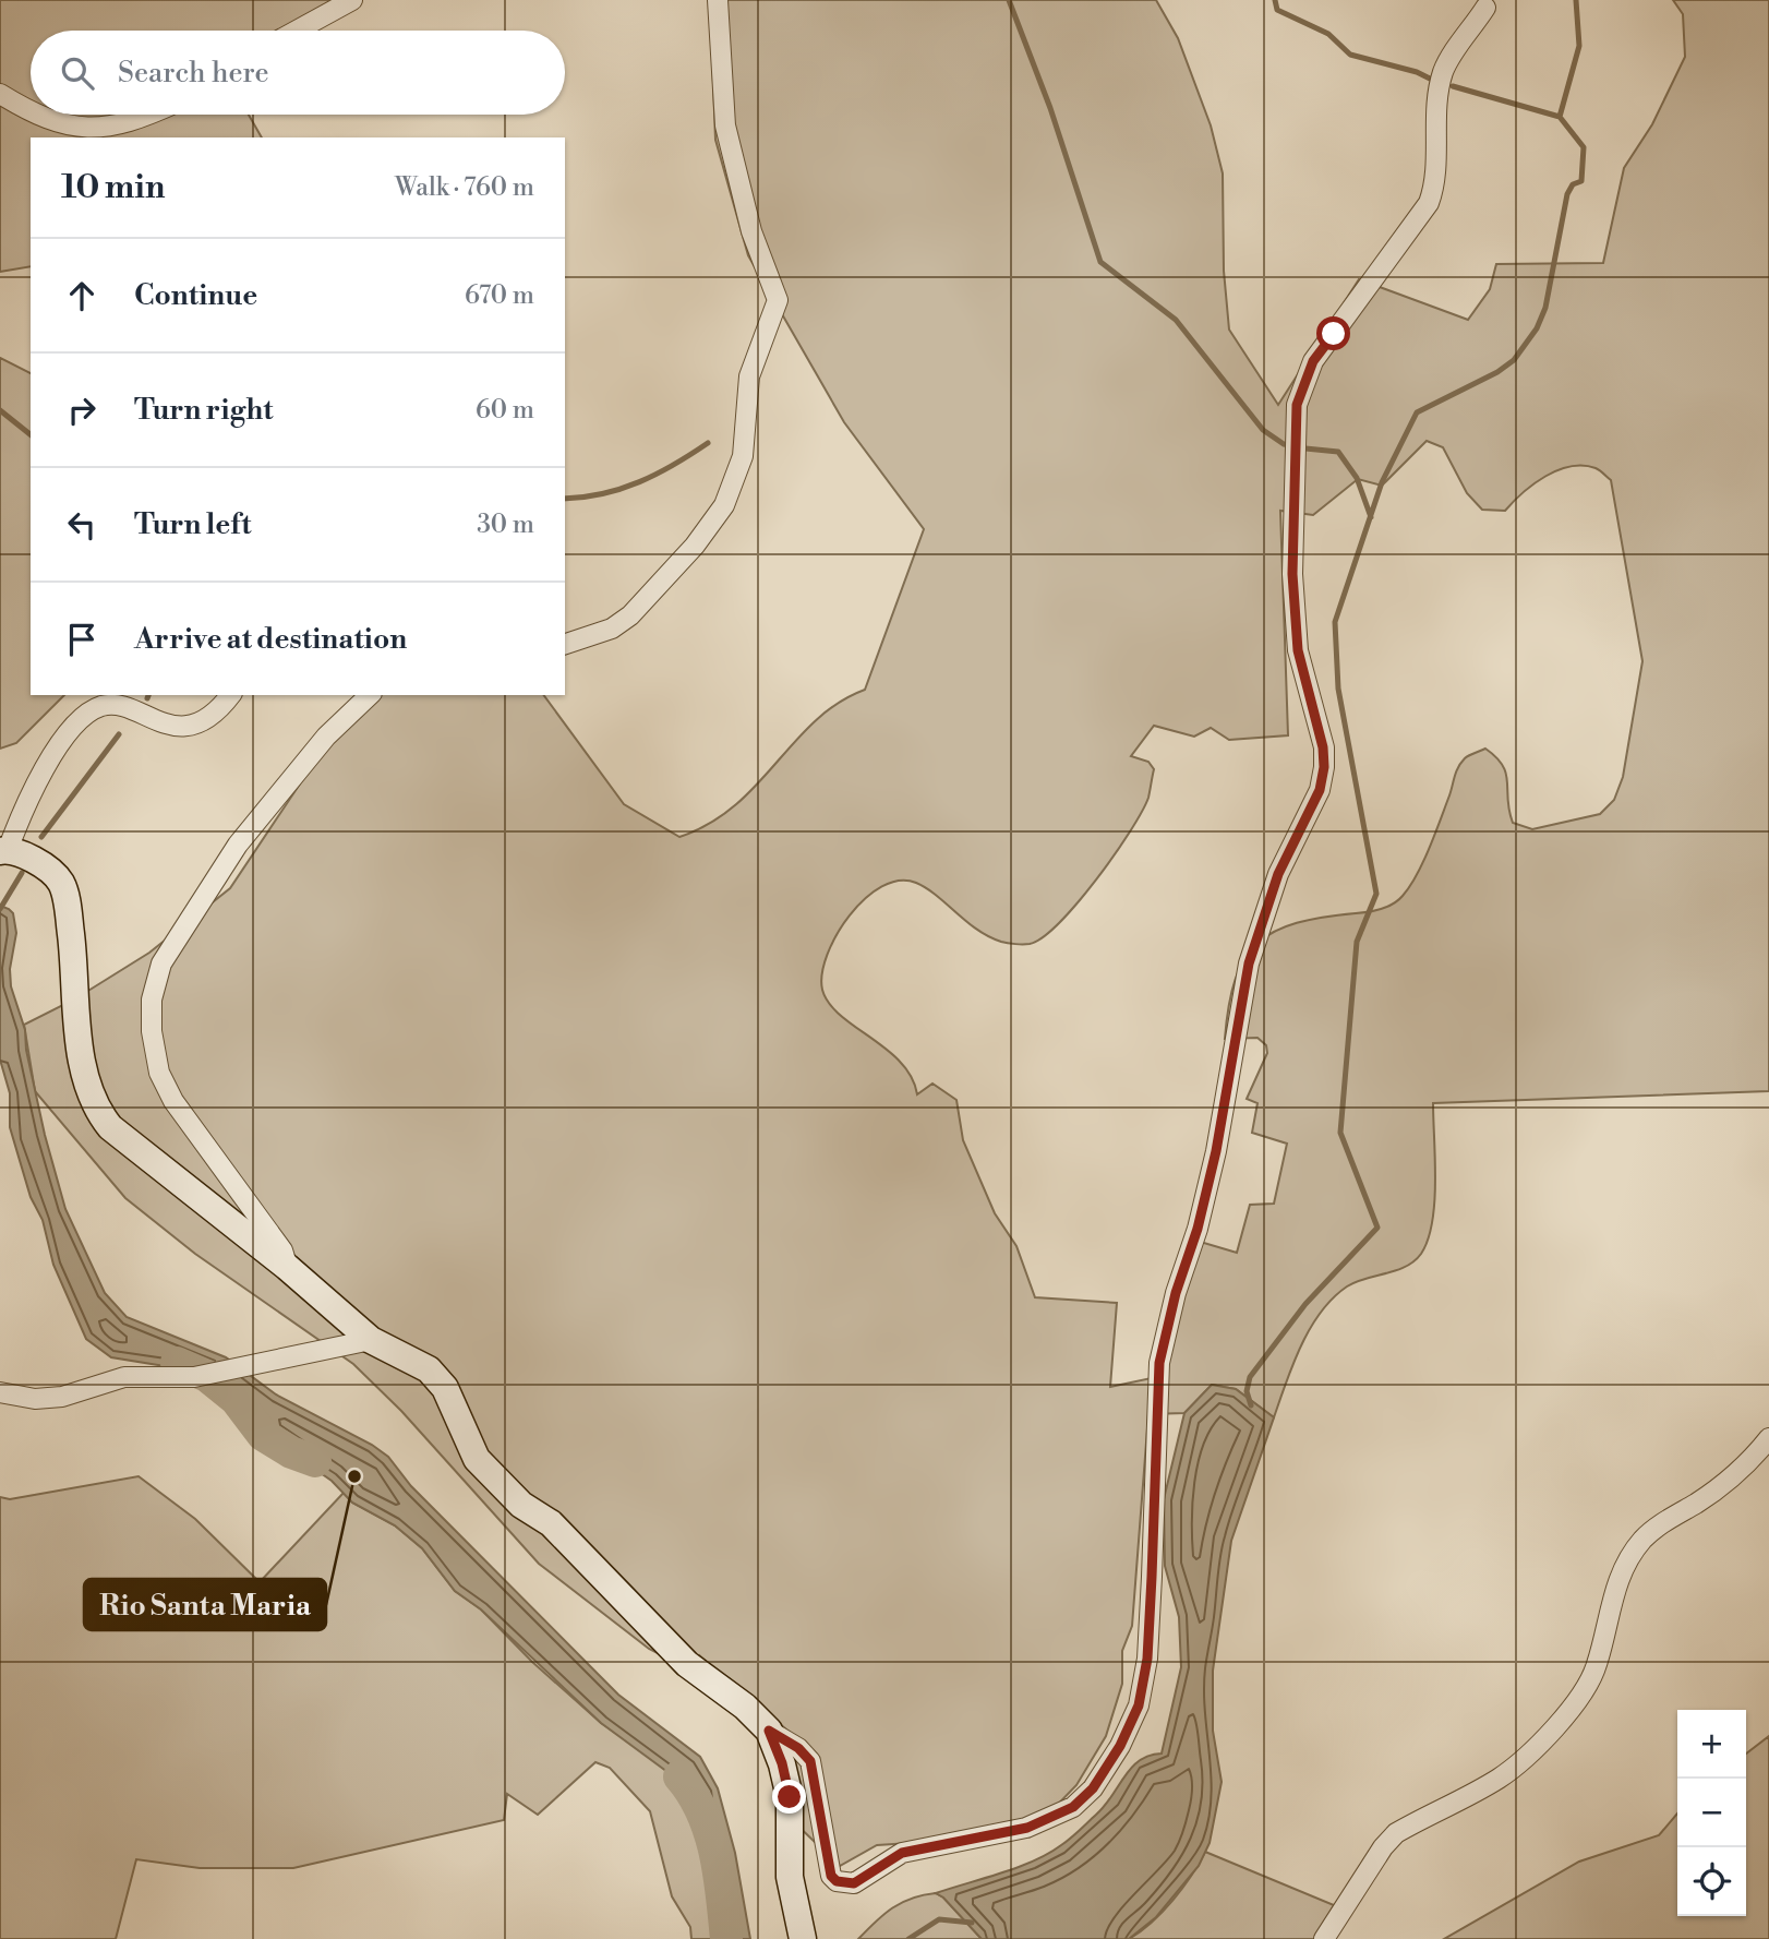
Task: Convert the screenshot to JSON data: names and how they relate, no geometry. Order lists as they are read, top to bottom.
{
  "places": ["Rio Santa Maria"],
  "page": {
    "search": "Search here",
    "heading": ["10 min", "Walk · 760 m"],
    "list": [
      ["Continue", "670 m"],
      ["Turn right", "60 m"],
      ["Turn left", "30 m"],
      "Arrive at destination"
    ],
    "map_buttons": ["+", "−"]
  }
}
